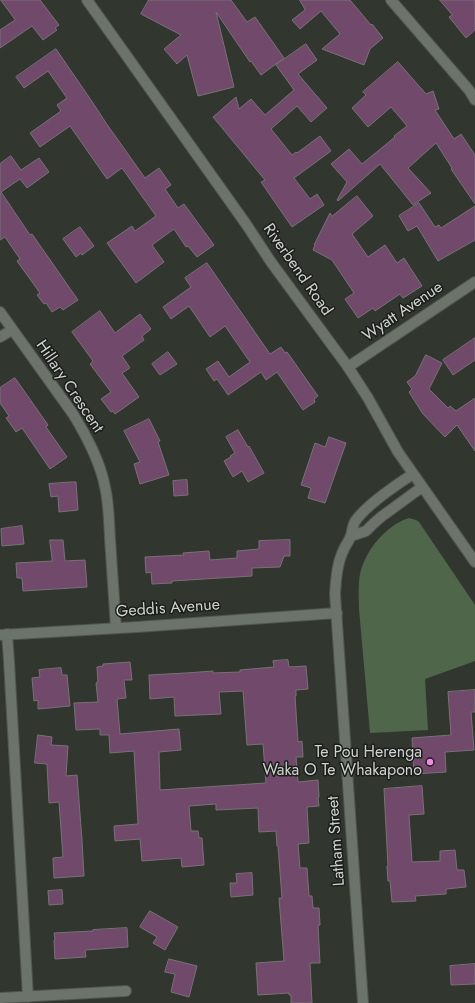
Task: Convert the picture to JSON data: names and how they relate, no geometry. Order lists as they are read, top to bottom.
{
  "streets": {
    "street": [
      "Riverbend Road",
      "Wyatt Avenue",
      "Hillary Crescent",
      "Geddis Avenue",
      "Latham Street"
    ]
  },
  "crossings": [
    ["Riverbend Road", "Wyatt Avenue"],
    ["Riverbend Road", "Latham Street"],
    ["Hillary Crescent", "Geddis Avenue"],
    ["Geddis Avenue", "Latham Street"]
  ],
  "places": ["Te Pou Herenga Waka O Te Whakapono"]
}
